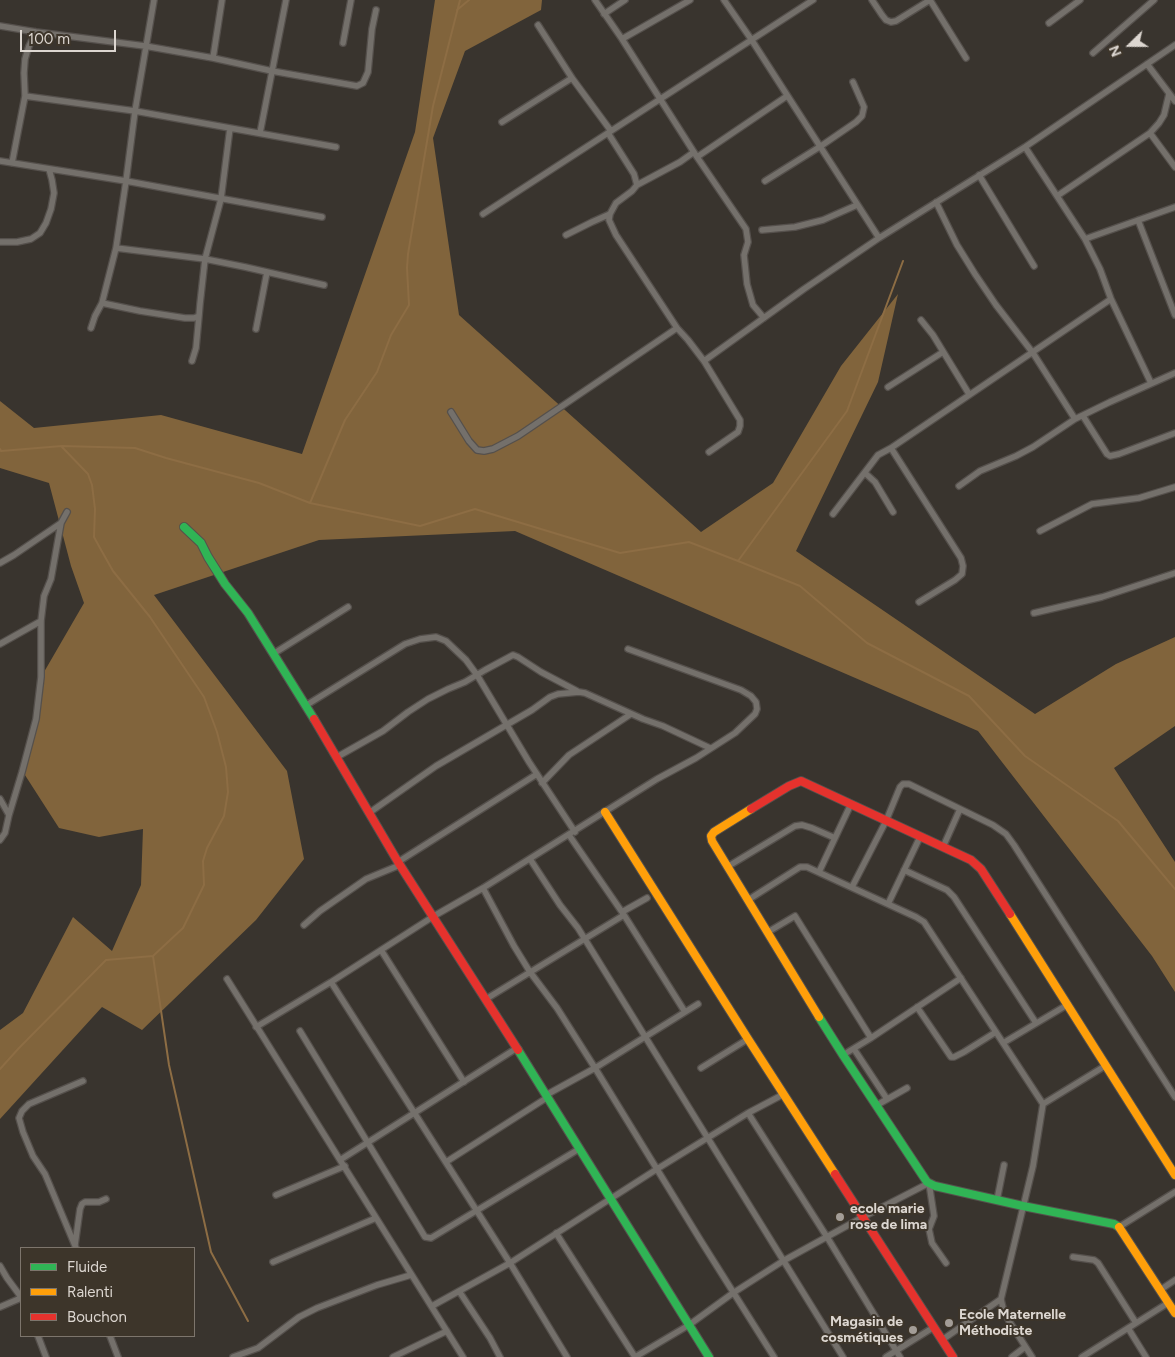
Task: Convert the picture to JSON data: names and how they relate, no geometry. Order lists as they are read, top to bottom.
{
  "places": ["ecole marie rose de lima", "Ecole Maternelle Méthodiste", "Magasin de cosmétiques"],
  "legend": ["Fluide", "Ralenti", "Bouchon"],
  "scale_bar": "100 m",
  "north": "left"
}
